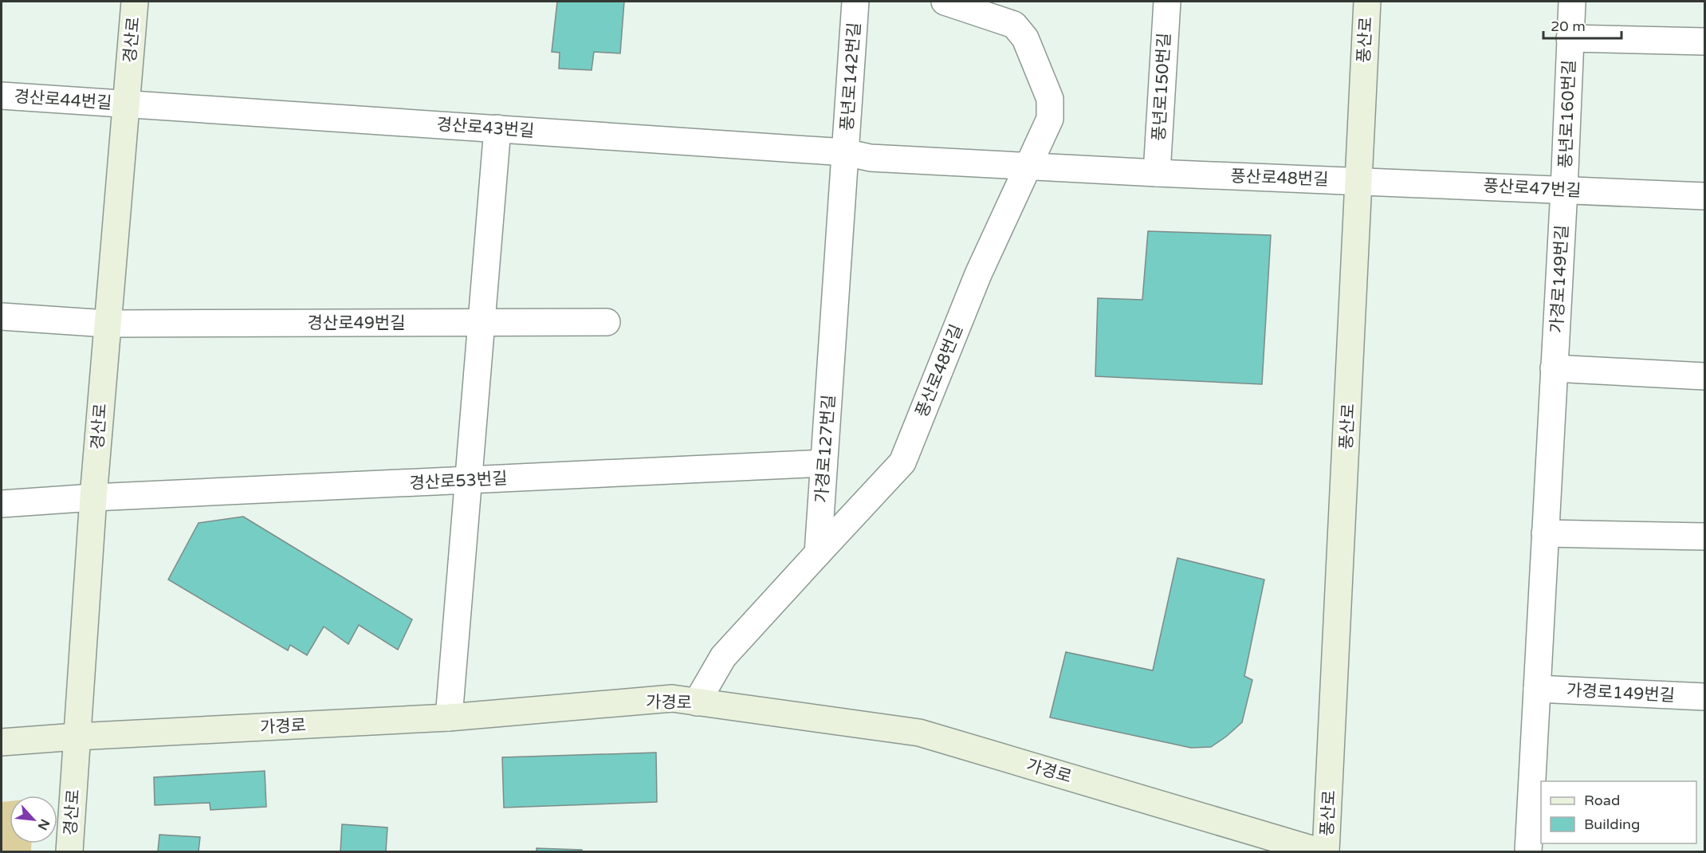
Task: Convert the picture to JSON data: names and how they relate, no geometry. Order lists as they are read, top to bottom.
{
  "streets": {
    "street": [
      "경산로",
      "풍산로",
      "풍년로142번길",
      "풍년로150번길",
      "경산로44번길",
      "풍년로160번길",
      "경산로43번길",
      "풍산로48번길",
      "풍산로47번길",
      "가경로149번길",
      "경산로49번길",
      "가경로127번길",
      "경산로53번길",
      "가경로"
    ]
  },
  "crossings": [
    ["경산로", "경산로44번길"],
    ["경산로", "경산로43번길"],
    ["경산로", "경산로49번길"],
    ["경산로", "경산로53번길"],
    ["경산로", "가경로"],
    ["풍산로", "풍산로48번길"],
    ["풍산로", "풍산로47번길"],
    ["풍년로142번길", "경산로43번길"],
    ["풍년로142번길", "풍산로48번길"],
    ["풍년로142번길", "가경로127번길"],
    ["풍년로150번길", "풍산로48번길"],
    ["경산로44번길", "경산로43번길"],
    ["풍년로160번길", "풍산로47번길"],
    ["풍년로160번길", "가경로149번길"],
    ["경산로43번길", "풍산로48번길"],
    ["경산로43번길", "가경로127번길"],
    ["풍산로48번길", "풍산로47번길"],
    ["풍산로48번길", "가경로127번길"],
    ["풍산로47번길", "가경로149번길"],
    ["가경로127번길", "경산로53번길"]
  ],
  "legend": ["Road", "Building"],
  "scale_bar": "20 m",
  "north": "bottom right"
}
